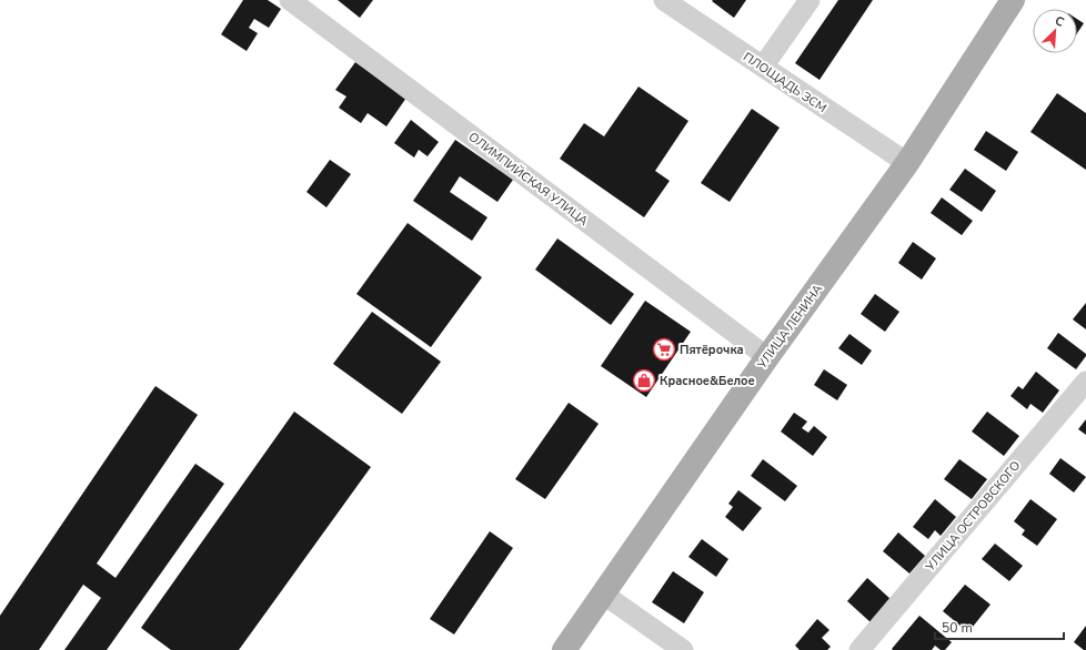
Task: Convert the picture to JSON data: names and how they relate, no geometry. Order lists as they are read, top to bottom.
{
  "streets": {
    "main road": ["УЛИЦА ЛЕНИНА"],
    "street": ["ПЛОЩАДЬ ЗСМ", "ОЛИМПИЙСКАЯ УЛИЦА", "УЛИЦА ОСТРОВСКОГО"]
  },
  "crossings": [
    ["ПЛОЩАДЬ ЗСМ", "УЛИЦА ЛЕНИНА"],
    ["ОЛИМПИЙСКАЯ УЛИЦА", "УЛИЦА ЛЕНИНА"]
  ],
  "places": {
    "supermarket": ["Пятёрочка"],
    "shop": ["Красное&Белое"]
  },
  "scale_bar": "50 m",
  "north": "top right"
}
